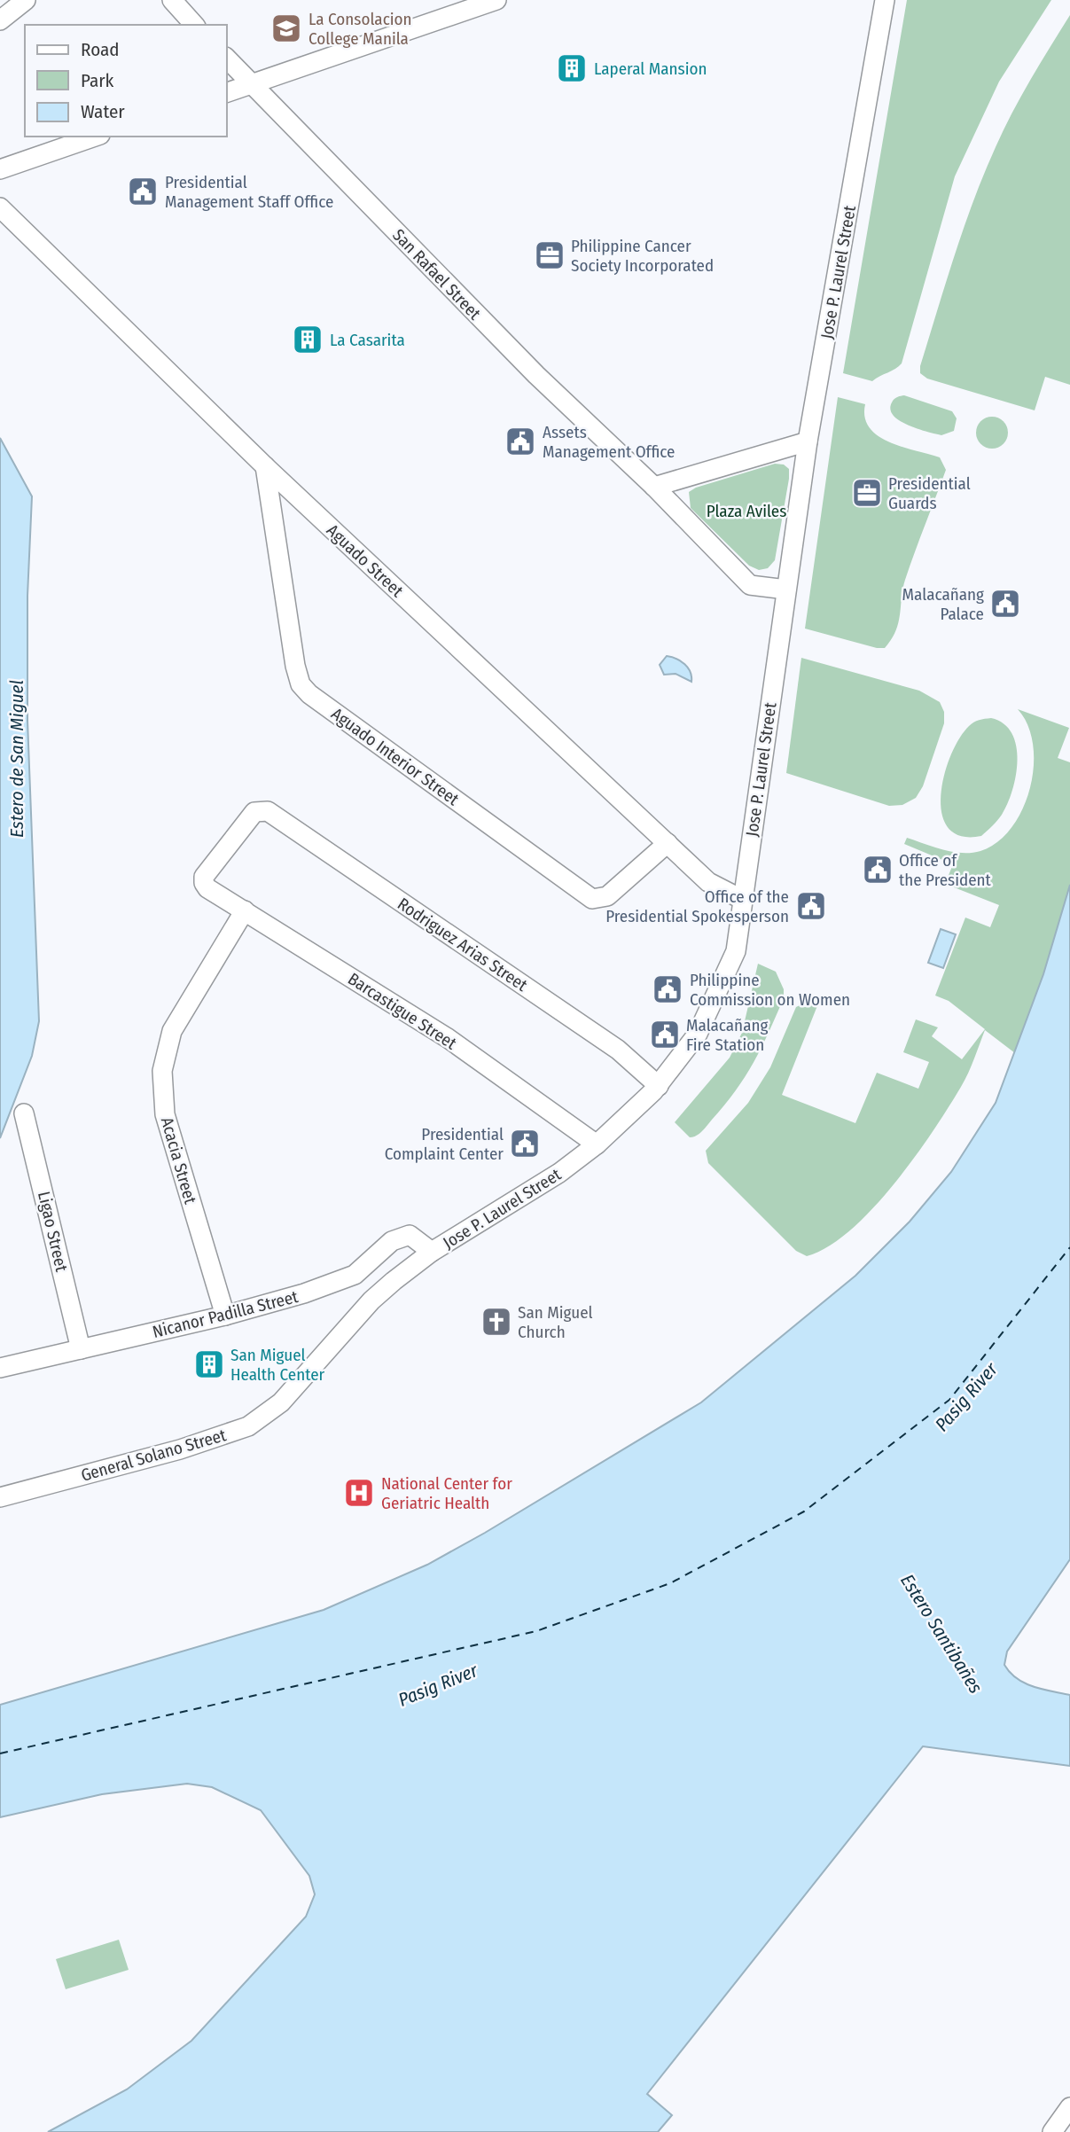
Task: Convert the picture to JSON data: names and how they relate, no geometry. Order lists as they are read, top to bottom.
{
  "streets": {
    "street": [
      "Jose P. Laurel Street",
      "San Rafael Street",
      "Aguado Street",
      "Aguado Interior Street",
      "Rodriguez Arias Street",
      "Barcastigue Street",
      "Acacia Street",
      "Ligao Street",
      "Nicanor Padilla Street",
      "General Solano Street"
    ]
  },
  "crossings": [
    ["Jose P. Laurel Street", "San Rafael Street"],
    ["Jose P. Laurel Street", "Aguado Street"],
    ["Jose P. Laurel Street", "Rodriguez Arias Street"],
    ["Jose P. Laurel Street", "Barcastigue Street"],
    ["Jose P. Laurel Street", "Nicanor Padilla Street"],
    ["Jose P. Laurel Street", "General Solano Street"],
    ["Aguado Street", "Aguado Interior Street"],
    ["Rodriguez Arias Street", "Barcastigue Street"],
    ["Barcastigue Street", "Acacia Street"],
    ["Acacia Street", "Nicanor Padilla Street"],
    ["Ligao Street", "Nicanor Padilla Street"]
  ],
  "water": ["Estero de San Miguel", "Pasig River", "Estero Santibañes"],
  "parks": ["Plaza Aviles"],
  "places": {
    "school or university": ["La Consolacion College Manila"],
    "building": ["Laperal Mansion", "La Casarita", "San Miguel Health Center"],
    "public building": [
      "Presidential Management Staff Office",
      "Assets Management Office",
      "Malacañang Palace",
      "Office of the President",
      "Office of the Presidential Spokesperson",
      "Philippine Commission on Women",
      "Malacañang Fire Station",
      "Presidential Complaint Center"
    ],
    "office": ["Philippine Cancer Society Incorporated", "Presidential Guards"],
    "church": ["San Miguel Church"],
    "hospital": ["National Center for Geriatric Health"]
  },
  "legend": ["Road", "Park", "Water"]
}
